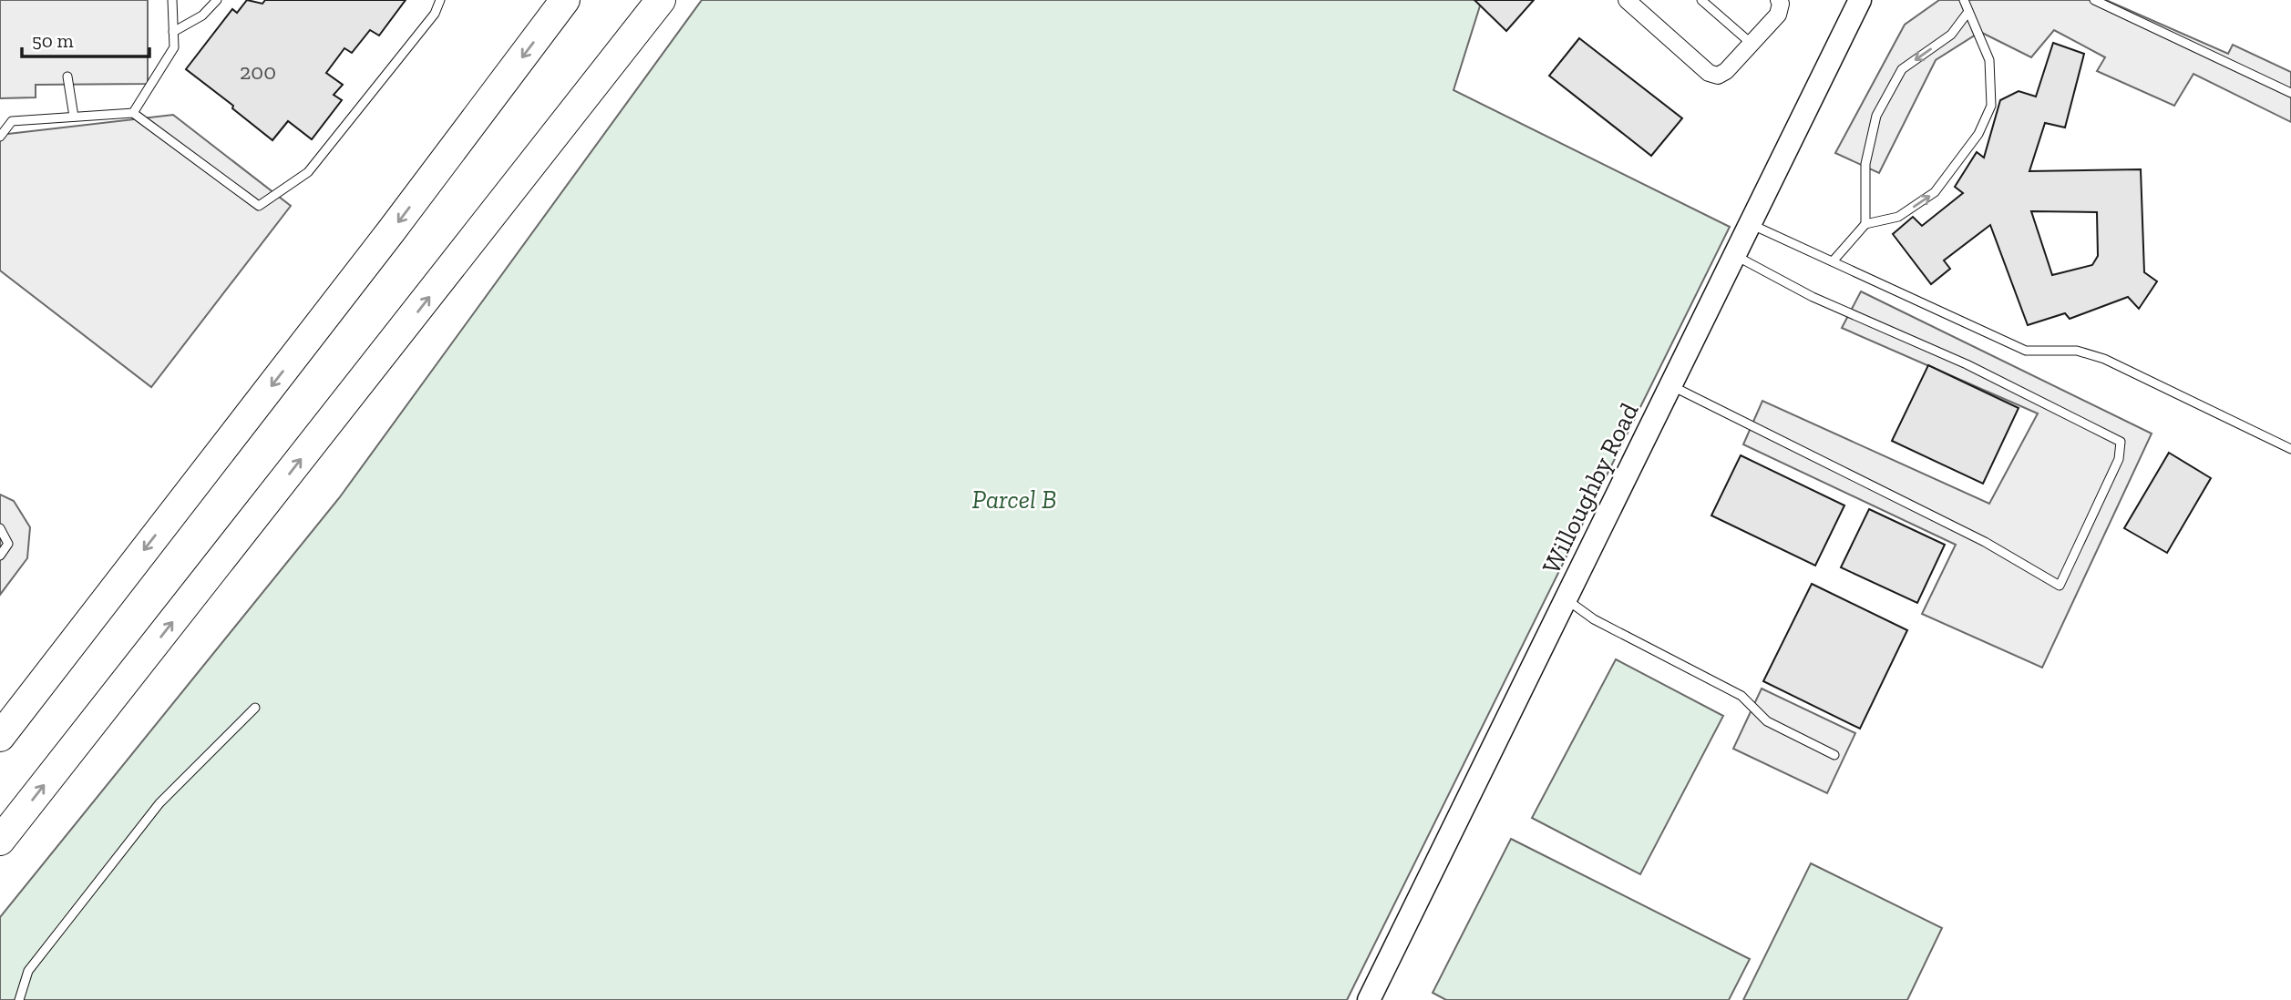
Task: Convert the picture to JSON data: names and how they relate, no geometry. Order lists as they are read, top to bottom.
{
  "streets": {
    "street": ["Willoughby Road"]
  },
  "parks": ["Parcel B"],
  "house_numbers": ["200"],
  "scale_bar": "50 m"
}
